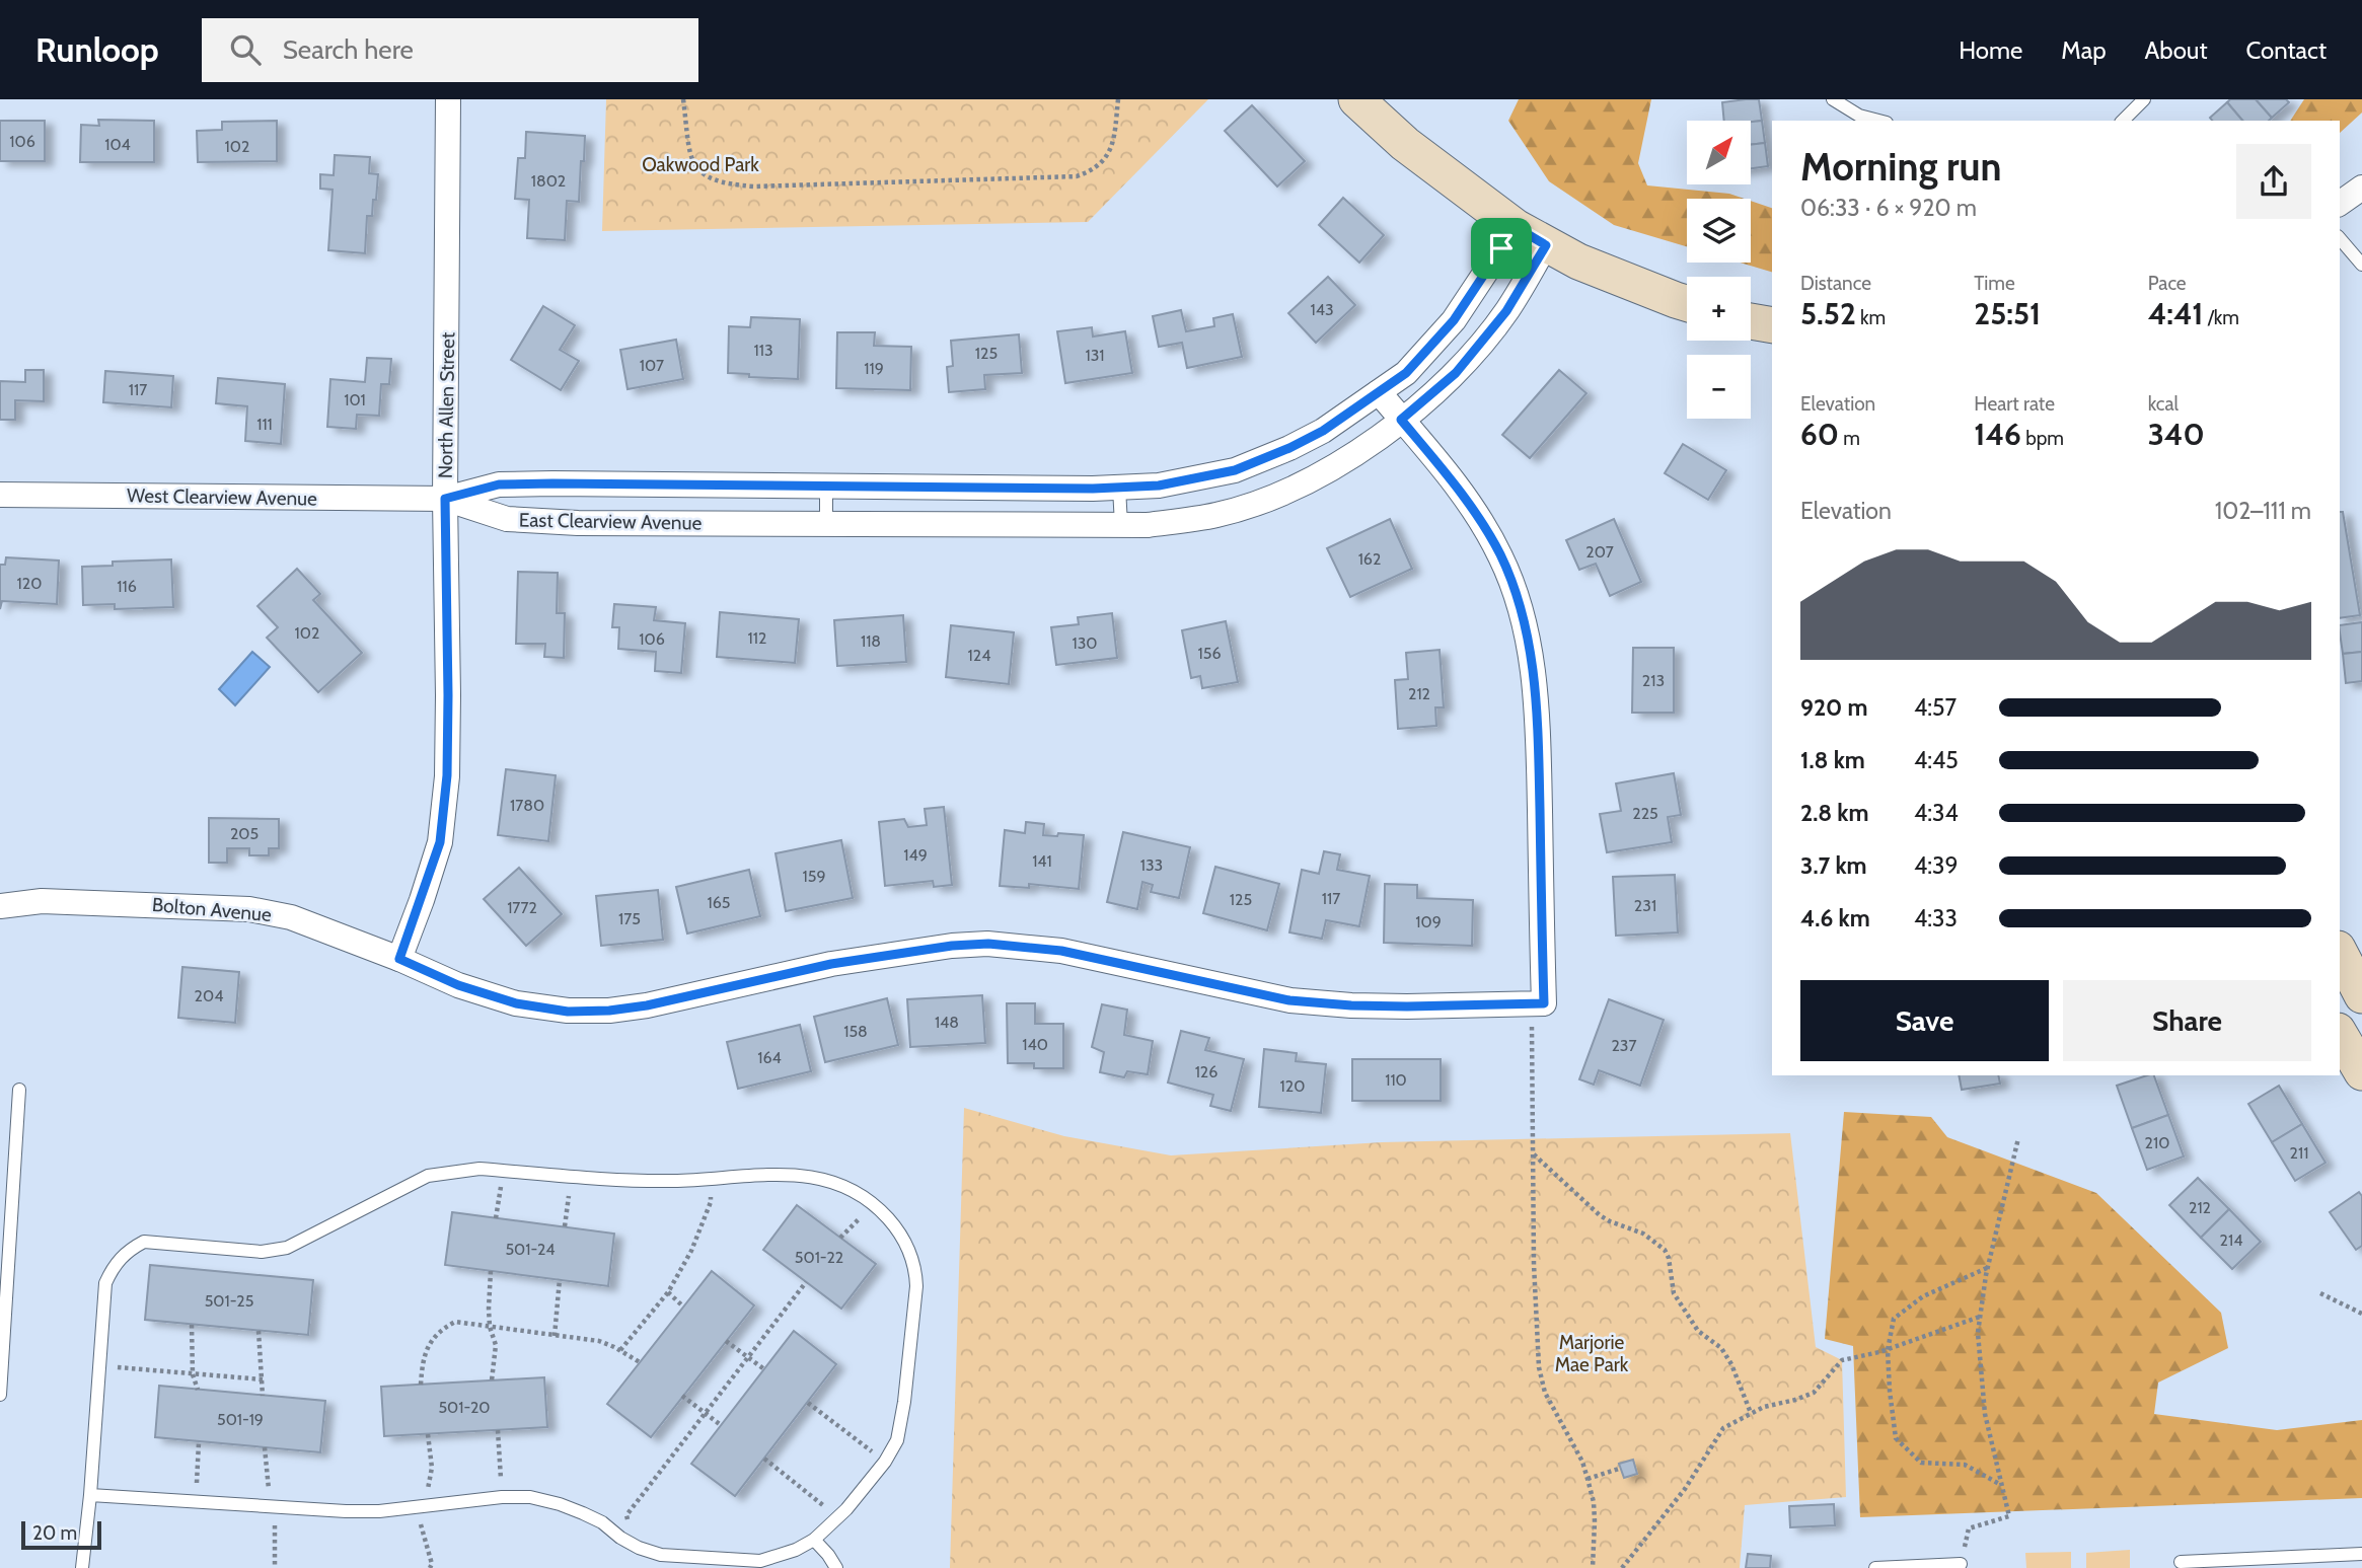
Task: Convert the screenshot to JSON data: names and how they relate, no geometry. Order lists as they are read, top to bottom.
{
  "streets": {
    "street": [
      "North Allen Street",
      "West Clearview Avenue",
      "East Clearview Avenue",
      "Bolton Avenue"
    ]
  },
  "crossings": [
    ["North Allen Street", "West Clearview Avenue"],
    ["North Allen Street", "East Clearview Avenue"],
    ["North Allen Street", "Bolton Avenue"],
    ["West Clearview Avenue", "East Clearview Avenue"]
  ],
  "parks": ["Oakwood Park", "Marjorie Mae Park"],
  "house_numbers": [
    "106",
    "104",
    "102",
    "1802",
    "143",
    "113",
    "125",
    "131",
    "107",
    "119",
    "117",
    "101",
    "111",
    "207",
    "162",
    "120",
    "116",
    "102",
    "112",
    "106",
    "118",
    "130",
    "156",
    "124",
    "213",
    "212",
    "1780",
    "225",
    "205",
    "149",
    "141",
    "133",
    "159",
    "117",
    "125",
    "165",
    "231",
    "1772",
    "175",
    "109",
    "204",
    "148",
    "158",
    "140",
    "237",
    "164",
    "126",
    "110",
    "120",
    "210",
    "211",
    "212",
    "214",
    "501-24",
    "501-22",
    "501-25",
    "501-20",
    "501-19"
  ],
  "scale_bar": "20 m",
  "north": "top right",
  "page": {
    "header": "Runloop",
    "search": "Search here",
    "nav": [
      "Home",
      "Map",
      "About",
      "Contact"
    ],
    "map_buttons": ["+", "−"],
    "heading": ["Morning run", "06:33 · 6 × 920 m"],
    "stats": [
      ["Distance", "5.52 km"],
      ["Time", "25:51"],
      ["Pace", "4:41 /km"],
      ["Elevation", "60 m"],
      ["Heart rate", "146 bpm"],
      ["kcal", "340"]
    ],
    "chart": ["Elevation", "102–111 m"],
    "list": [
      {
        "name": "920 m",
        "note": "4:57"
      },
      {
        "name": "1.8 km",
        "note": "4:45"
      },
      {
        "name": "2.8 km",
        "note": "4:34"
      },
      {
        "name": "3.7 km",
        "note": "4:39"
      },
      {
        "name": "4.6 km",
        "note": "4:33"
      }
    ],
    "buttons": ["Save", "Share"],
    "scale": "20 m"
  }
}
